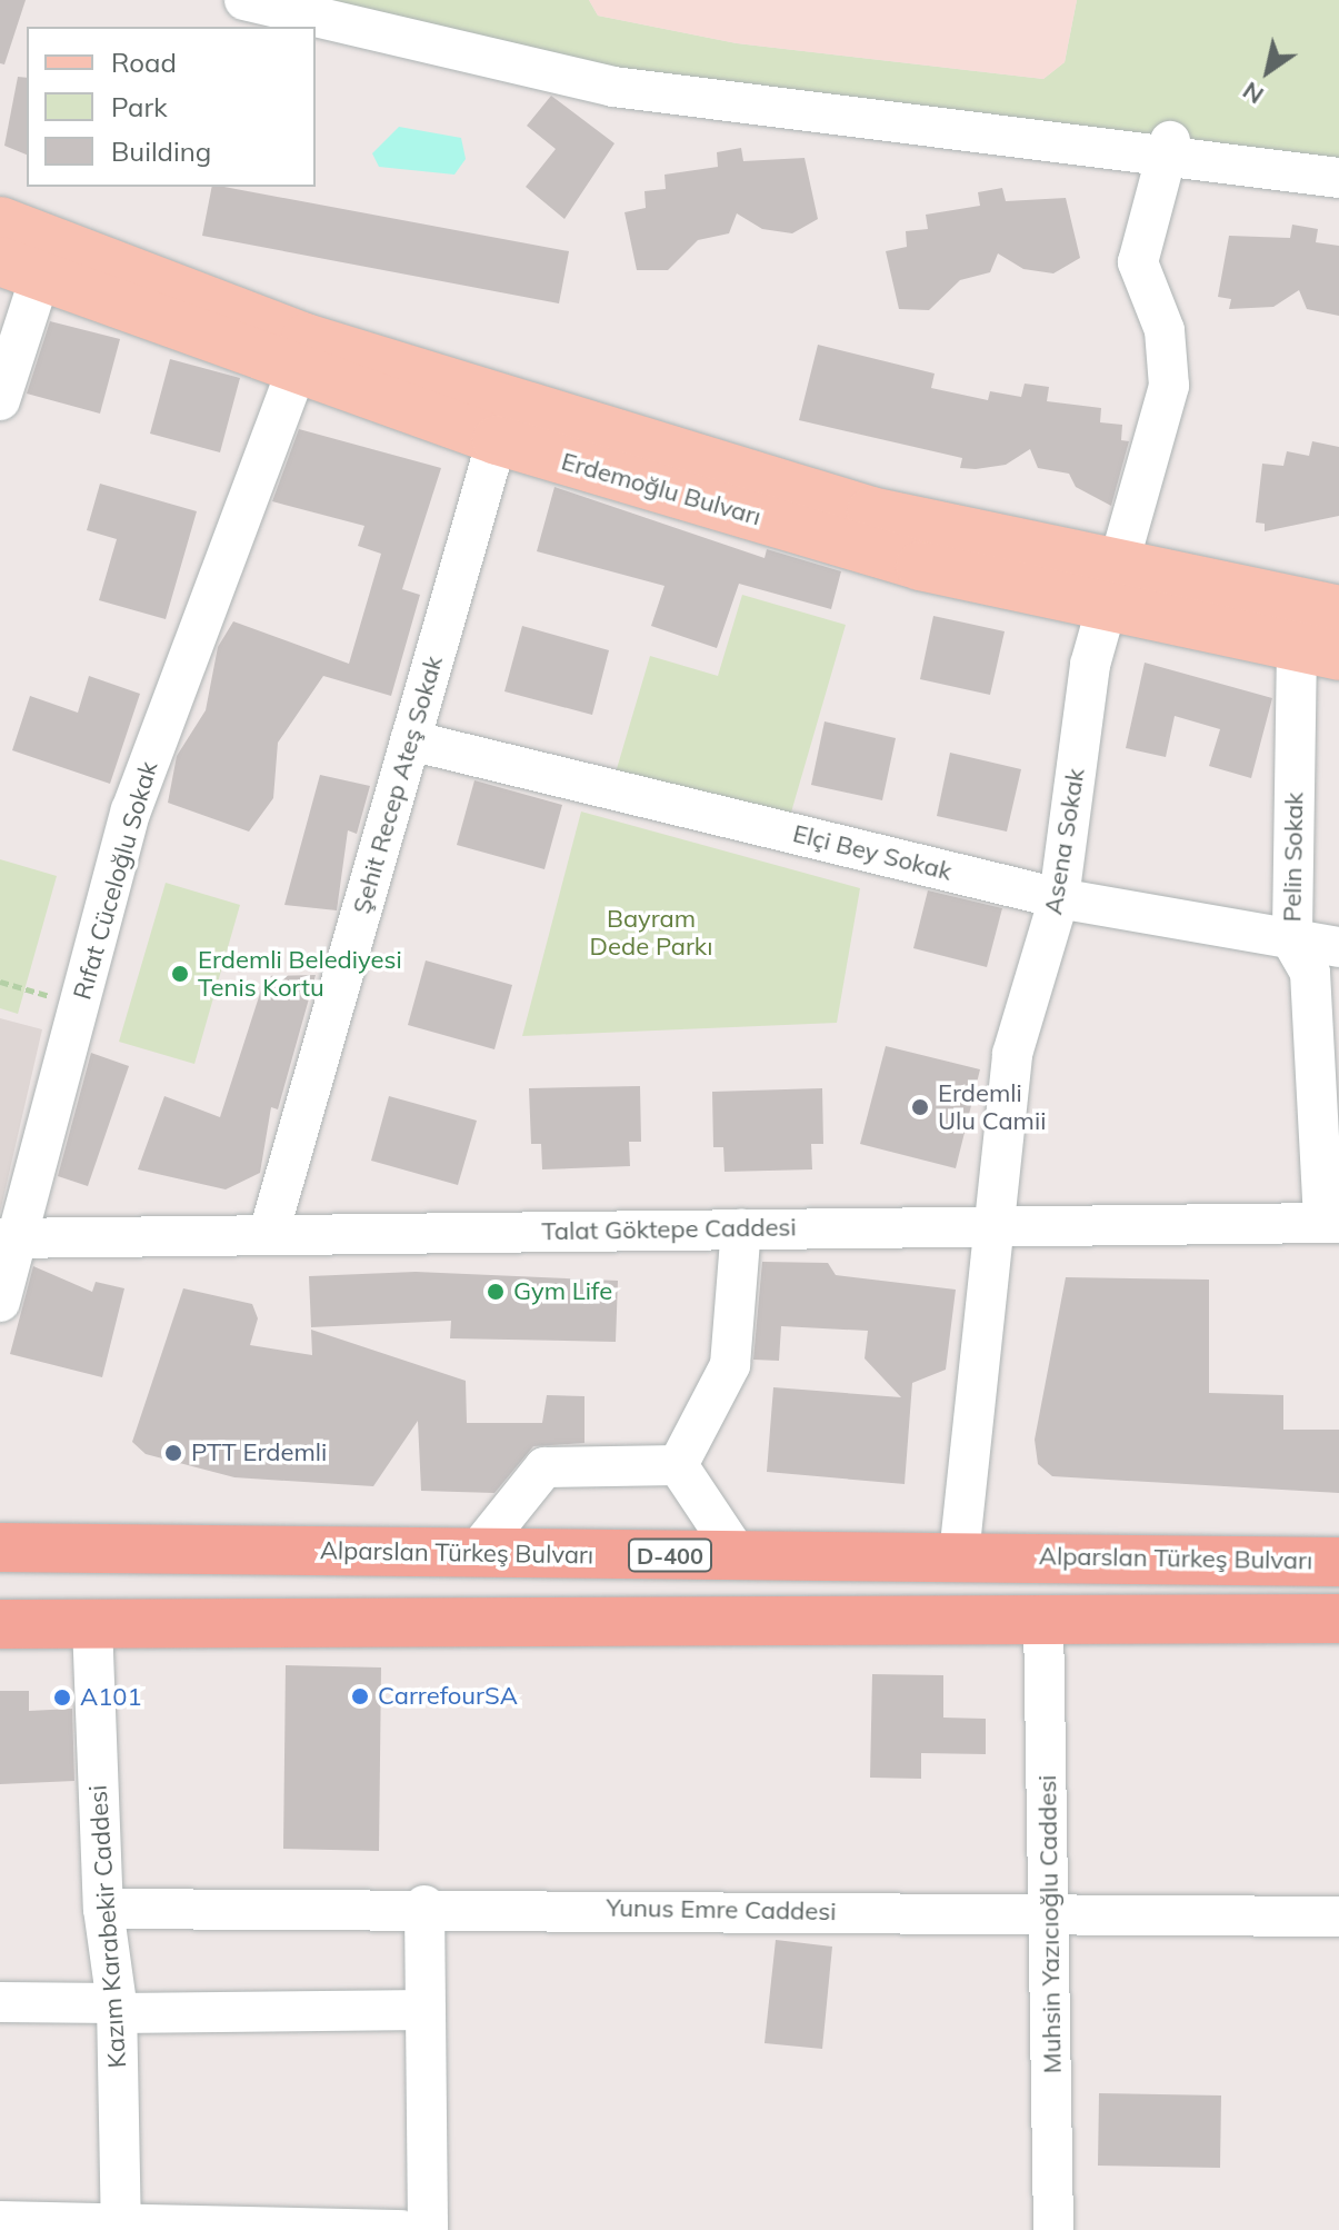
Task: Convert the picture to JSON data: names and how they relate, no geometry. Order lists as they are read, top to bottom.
{
  "streets": {
    "highway": ["Alparslan Türkeş Bulvarı", "D-400"],
    "main road": ["Erdemoğlu Bulvarı"],
    "street": [
      "Şehit Recep Ateş Sokak",
      "Asena Sokak",
      "Elçi Bey Sokak",
      "Pelin Sokak",
      "Rıfat Cüceloğlu Sokak",
      "Talat Göktepe Caddesi",
      "Yunus Emre Caddesi",
      "Muhsin Yazıcıoğlu Caddesi",
      "Kazım Karabekir Caddesi"
    ]
  },
  "crossings": [
    ["Erdemoğlu Bulvarı", "Şehit Recep Ateş Sokak"],
    ["Erdemoğlu Bulvarı", "Asena Sokak"],
    ["Erdemoğlu Bulvarı", "Pelin Sokak"],
    ["Erdemoğlu Bulvarı", "Rıfat Cüceloğlu Sokak"],
    ["Şehit Recep Ateş Sokak", "Elçi Bey Sokak"],
    ["Şehit Recep Ateş Sokak", "Talat Göktepe Caddesi"],
    ["Asena Sokak", "Elçi Bey Sokak"],
    ["Asena Sokak", "Talat Göktepe Caddesi"],
    ["Asena Sokak", "Alparslan Türkeş Bulvarı"],
    ["Elçi Bey Sokak", "Pelin Sokak"],
    ["Pelin Sokak", "Talat Göktepe Caddesi"],
    ["Rıfat Cüceloğlu Sokak", "Talat Göktepe Caddesi"],
    ["Yunus Emre Caddesi", "Muhsin Yazıcıoğlu Caddesi"],
    ["Yunus Emre Caddesi", "Kazım Karabekir Caddesi"]
  ],
  "parks": ["Bayram Dede Parkı"],
  "places": [
    "Erdemli Belediyesi Tenis Kortu",
    "Erdemli Ulu Camii",
    "Gym Life",
    "PTT Erdemli",
    "CarrefourSA",
    "A101"
  ],
  "legend": ["Road", "Park", "Building"],
  "north": "bottom left"
}
